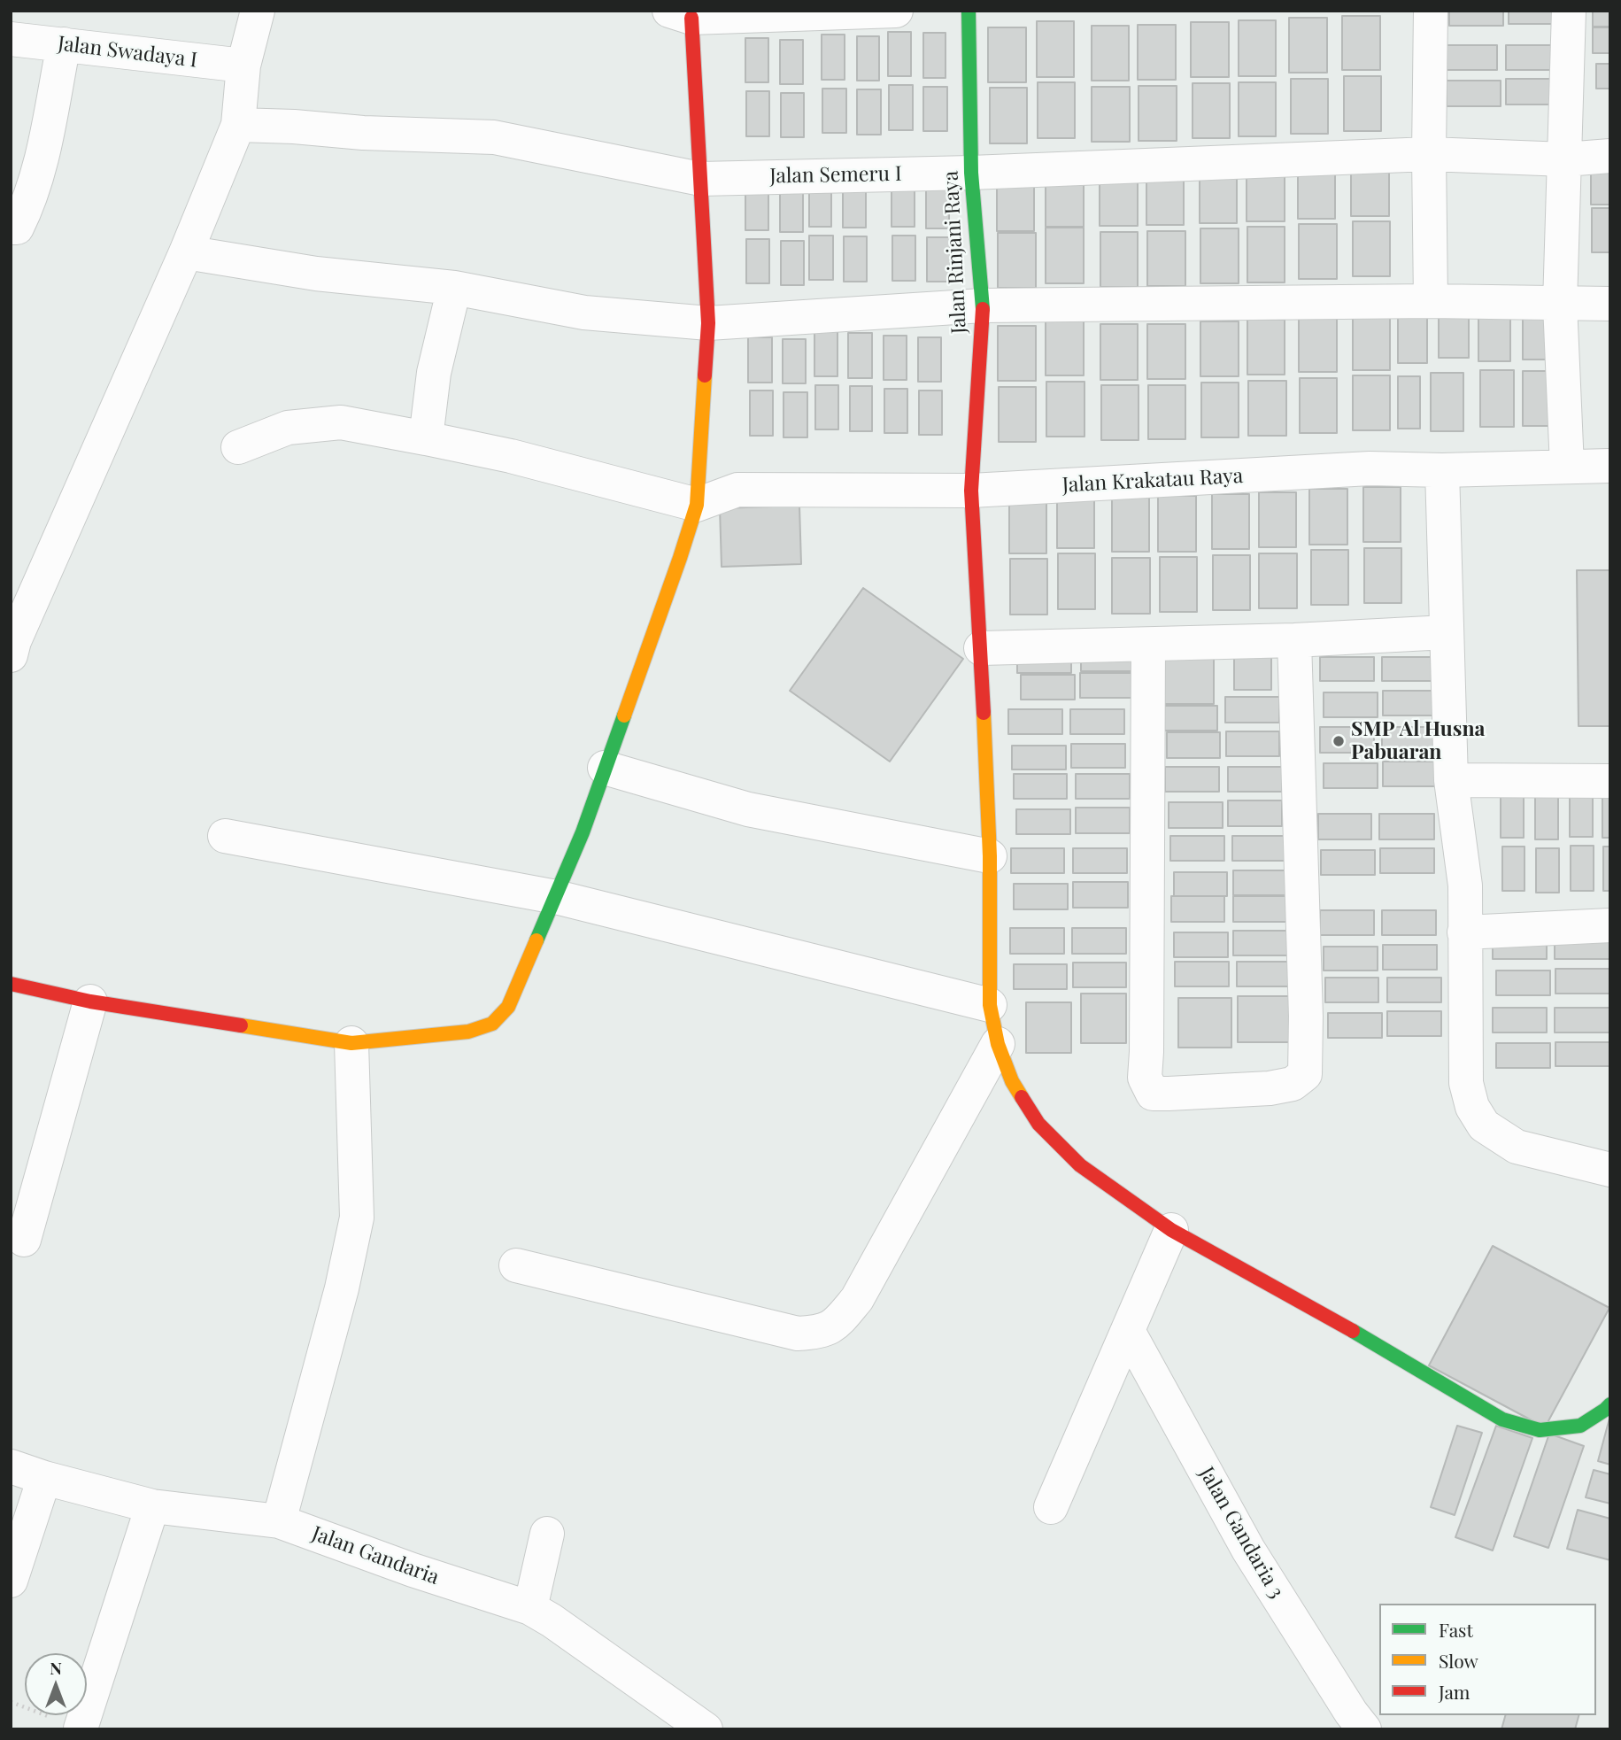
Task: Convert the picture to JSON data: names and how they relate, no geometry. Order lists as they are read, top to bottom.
{
  "streets": {
    "street": [
      "Jalan Swadaya I",
      "Jalan Semeru I",
      "Jalan Rinjani Raya",
      "Jalan Krakatau Raya",
      "Jalan Gandaria 3",
      "Jalan Gandaria"
    ]
  },
  "crossings": [
    ["Jalan Semeru I", "Jalan Rinjani Raya"],
    ["Jalan Rinjani Raya", "Jalan Krakatau Raya"]
  ],
  "places": ["SMP Al Husna Pabuaran"],
  "legend": ["Fast", "Slow", "Jam"],
  "north": "top"
}
